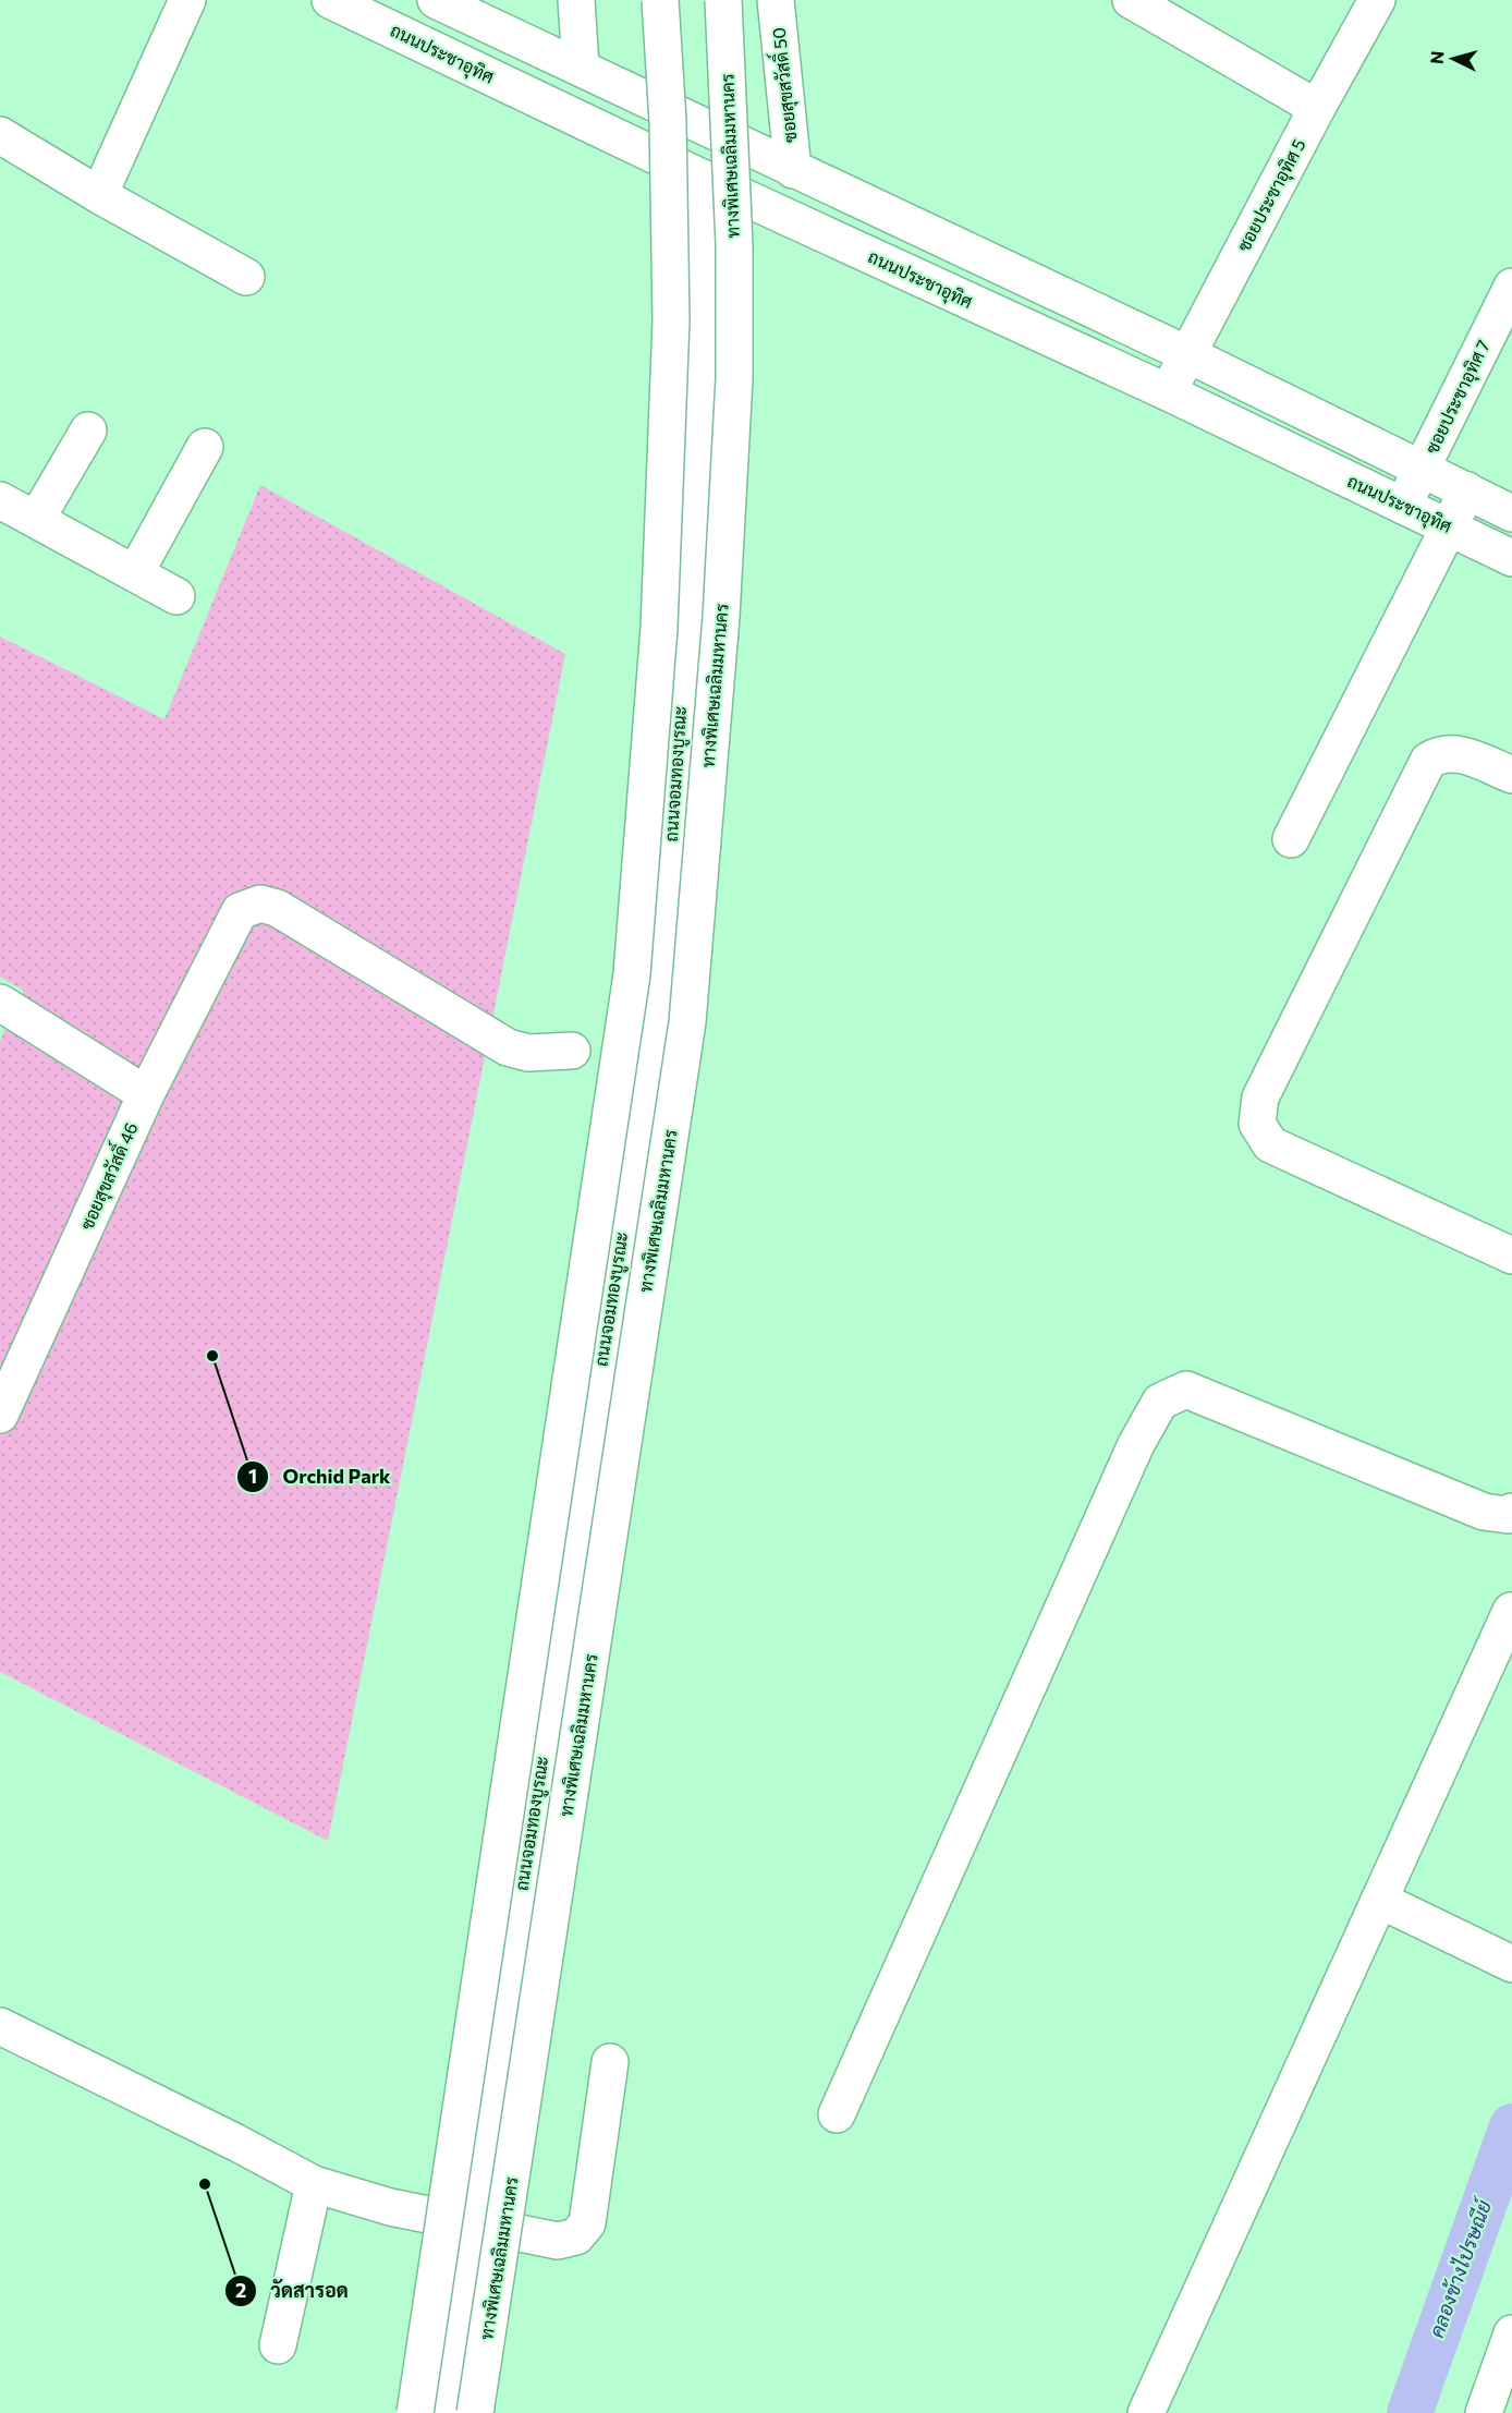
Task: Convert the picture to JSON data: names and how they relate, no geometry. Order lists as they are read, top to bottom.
{
  "streets": {
    "main road": [
      "ถนนประชาอุทิศ",
      "ซอยสุขสวัสดิ์ 50",
      "ทางพิเศษเฉลิมมหานคร",
      "ซอยประชาอุทิศ 5",
      "ซอยประชาอุทิศ 7",
      "ถนนจอมทองบูรณะ",
      "ซอยสุขสวัสดิ์ 46"
    ]
  },
  "crossings": [
    ["ถนนประชาอุทิศ", "ซอยประชาอุทิศ 5"],
    ["ถนนประชาอุทิศ", "ซอยประชาอุทิศ 7"],
    ["ถนนประชาอุทิศ", "ถนนจอมทองบูรณะ"]
  ],
  "water": ["คลองข้างไปรษณีย์"],
  "places": ["Orchid Park", "วัดสารอด"],
  "north": "left"
}
